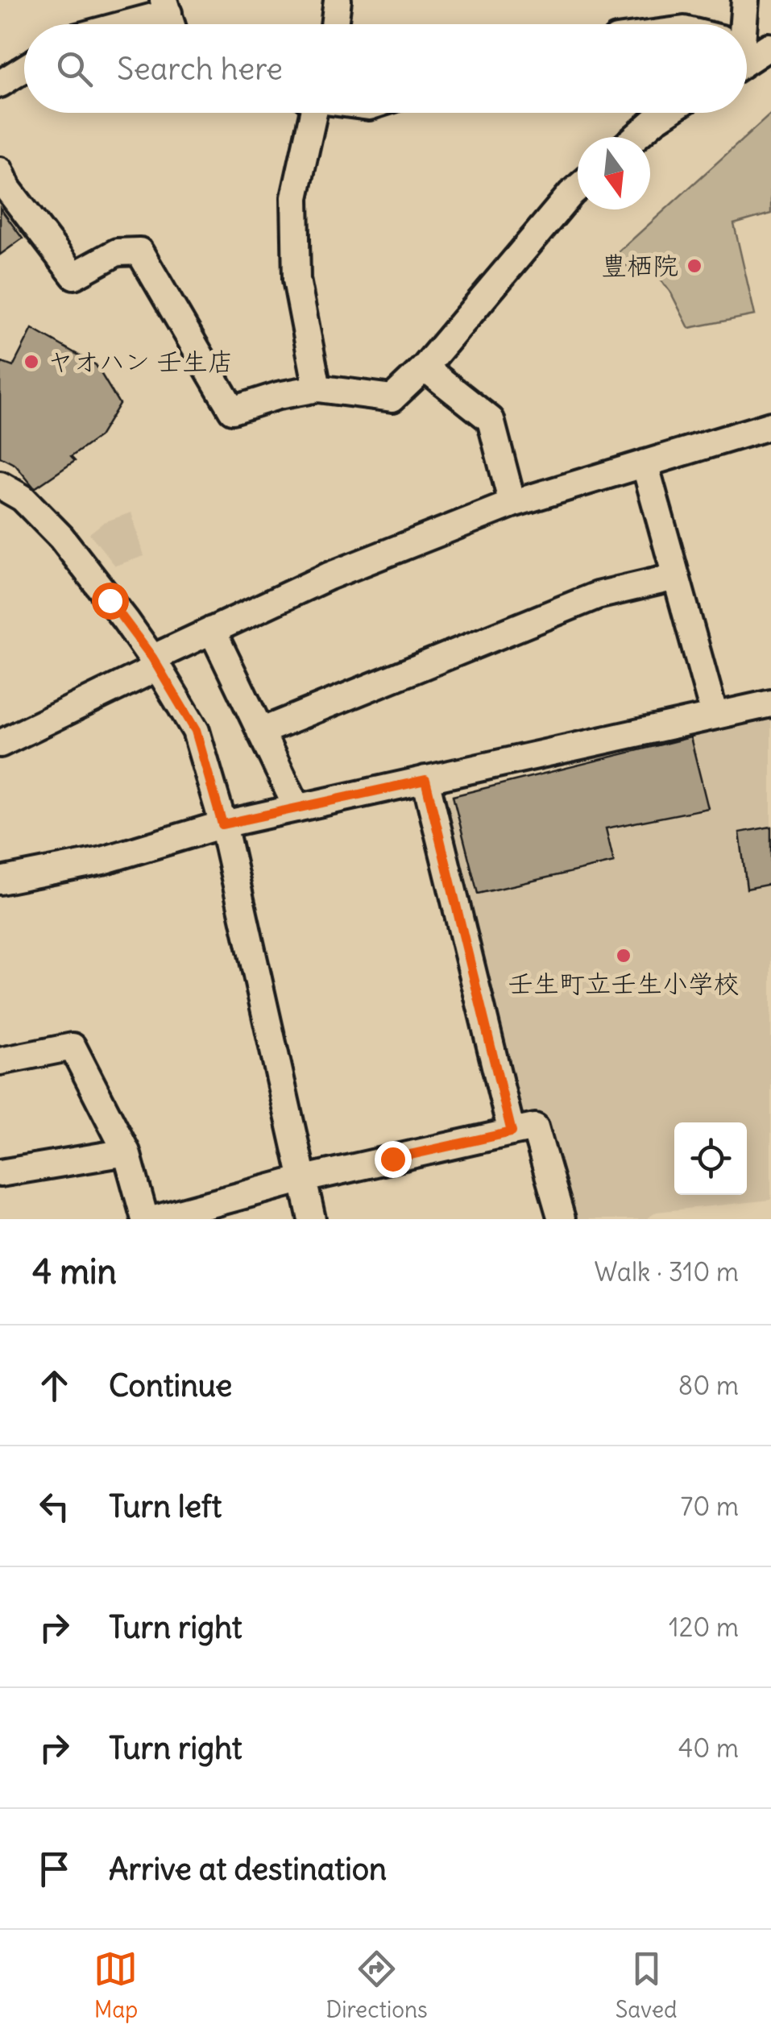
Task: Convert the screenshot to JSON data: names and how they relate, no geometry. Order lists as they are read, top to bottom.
{
  "places": ["豊栖院", "ヤオハン 壬生店", "壬生町立壬生小学校"],
  "north": "bottom",
  "page": {
    "search": "Search here",
    "heading": ["4 min", "Walk · 310 m"],
    "list": [
      ["Continue", "80 m"],
      ["Turn left", "70 m"],
      ["Turn right", "120 m"],
      ["Turn right", "40 m"],
      "Arrive at destination"
    ],
    "nav": ["Map", "Directions", "Saved"]
  }
}
